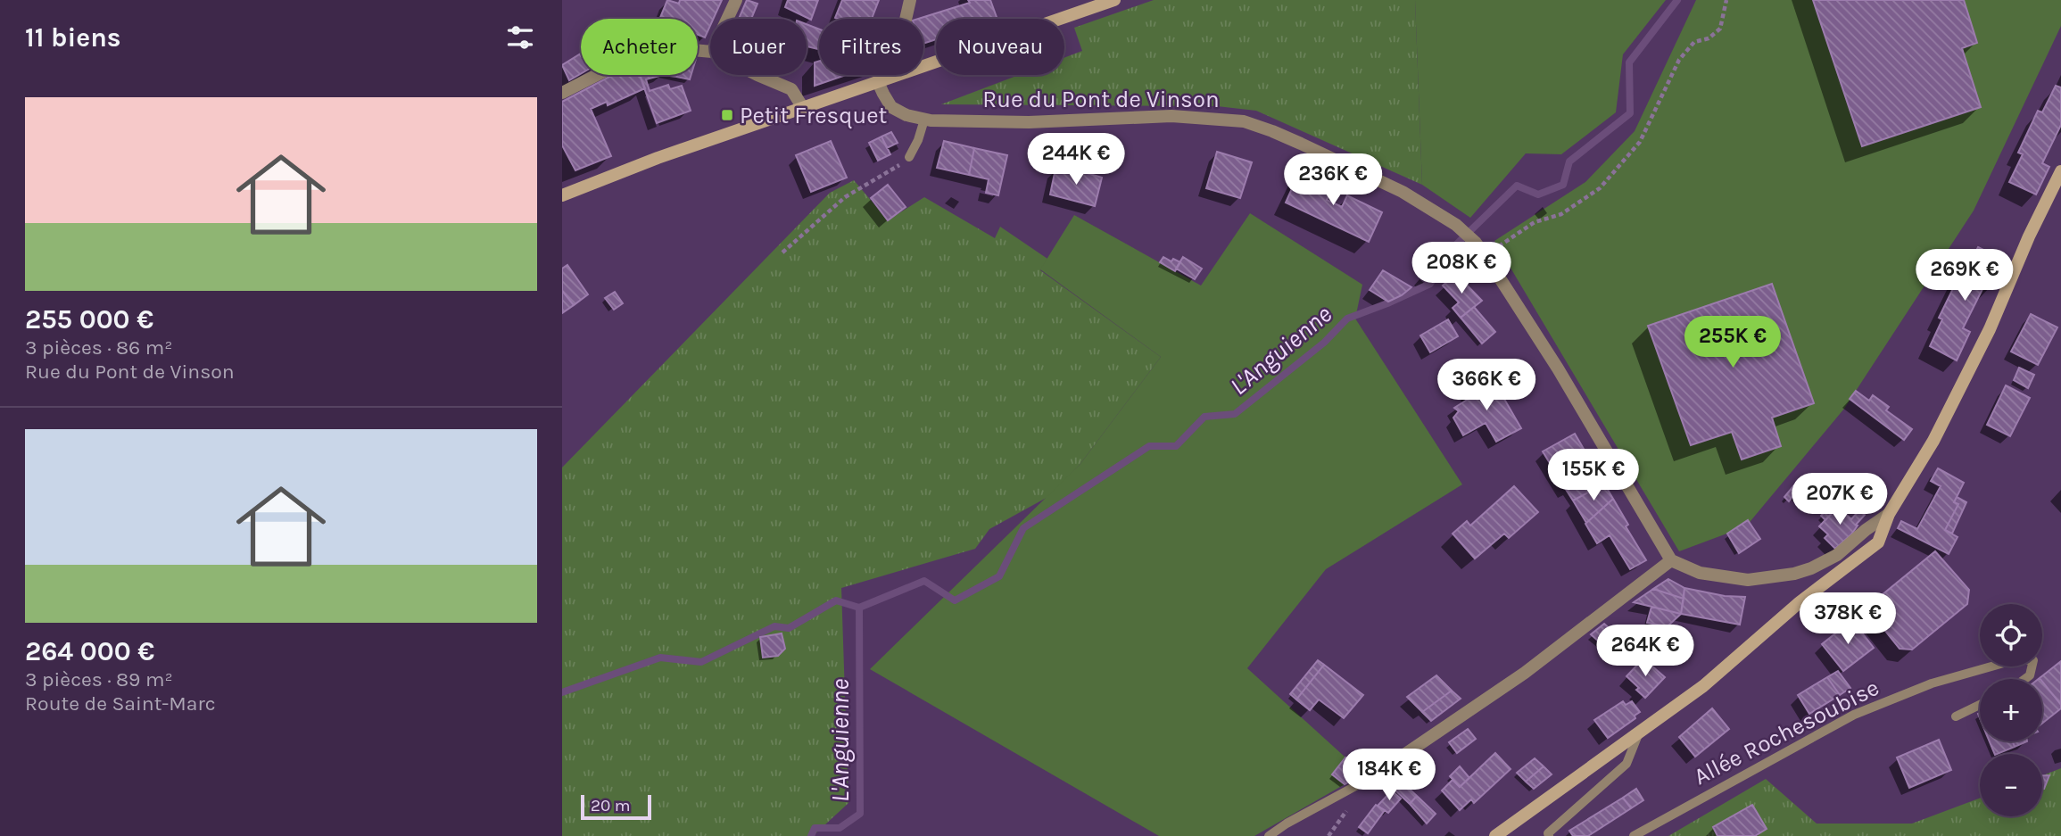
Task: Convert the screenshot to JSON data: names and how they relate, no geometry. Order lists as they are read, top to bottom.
{
  "streets": {
    "street": ["Rue du Pont de Vinson"],
    "lane": ["Allée Rochesoubise"]
  },
  "water": ["L'Anguienne"],
  "places": {
    "transit": ["Petit Fresquet"]
  },
  "scale_bar": "20 m",
  "page": {
    "heading": "11 biens",
    "chip": [
      "Acheter",
      "Louer",
      "Filtres",
      "Nouveau"
    ],
    "list": [
      {
        "name": "255 000 €",
        "note": "3 pièces · 86 m² · Rue du Pont de Vinson"
      },
      {
        "name": "264 000 €",
        "note": "3 pièces · 89 m² · Route de Saint-Marc"
      }
    ],
    "price": [
      "244K €",
      "236K €",
      "208K €",
      "269K €",
      "255K €",
      "366K €",
      "155K €",
      "207K €",
      "378K €",
      "264K €",
      "184K €"
    ],
    "map_buttons": ["+", "−"],
    "scale": "20 m"
  }
}
